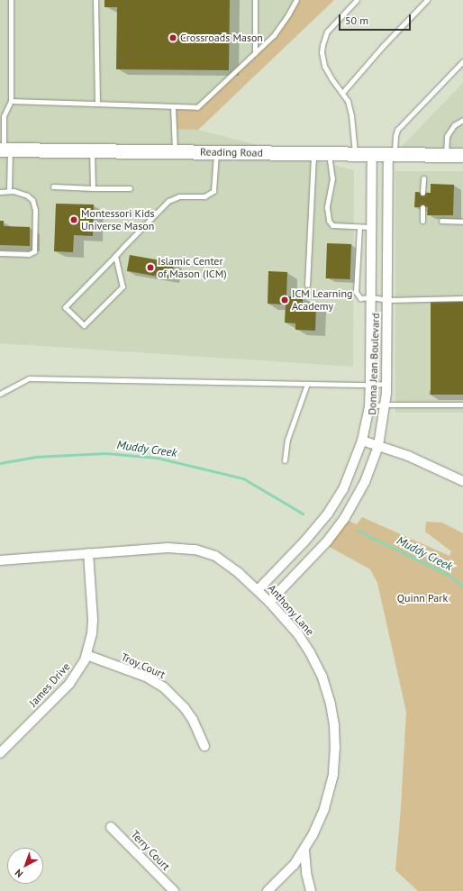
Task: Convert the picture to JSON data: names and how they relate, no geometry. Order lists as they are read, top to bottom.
{
  "streets": {
    "main road": ["Reading Road"],
    "street": [
      "Donna Jean Boulevard",
      "Anthony Lane",
      "Troy Court",
      "James Drive",
      "Terry Court"
    ]
  },
  "crossings": [
    ["Reading Road", "Donna Jean Boulevard"],
    ["Donna Jean Boulevard", "Anthony Lane"],
    ["Anthony Lane", "James Drive"],
    ["Troy Court", "James Drive"]
  ],
  "water": ["Muddy Creek"],
  "parks": ["Quinn Park"],
  "places": [
    "Crossroads Mason",
    "Montessori Kids Universe Mason",
    "Islamic Center of Mason (ICM)",
    "ICM Learning Academy"
  ],
  "scale_bar": "50 m",
  "north": "bottom left"
}
